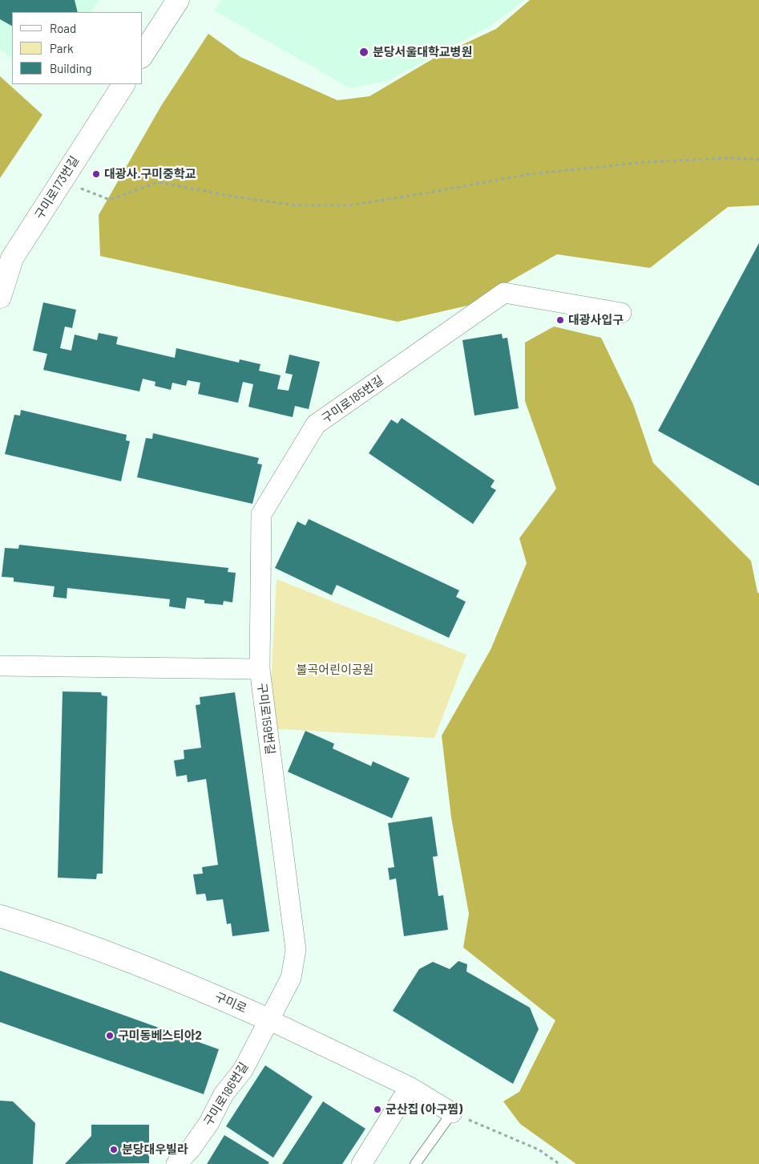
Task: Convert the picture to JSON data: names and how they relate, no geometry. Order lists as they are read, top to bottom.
{
  "streets": {
    "street": [
      "구미로173번길",
      "구미로185번길",
      "구미로159번길",
      "구미로",
      "구미로186번길"
    ]
  },
  "crossings": [
    ["구미로185번길", "구미로159번길"],
    ["구미로159번길", "구미로"],
    ["구미로159번길", "구미로186번길"],
    ["구미로", "구미로186번길"]
  ],
  "parks": ["불곡어린이공원"],
  "places": [
    "분당서울대학교병원",
    "대광사.구미중학교",
    "대광사입구",
    "구미동베스티아2",
    "군산집 (아구찜)",
    "분당대우빌라"
  ],
  "legend": ["Road", "Park", "Building"]
}
